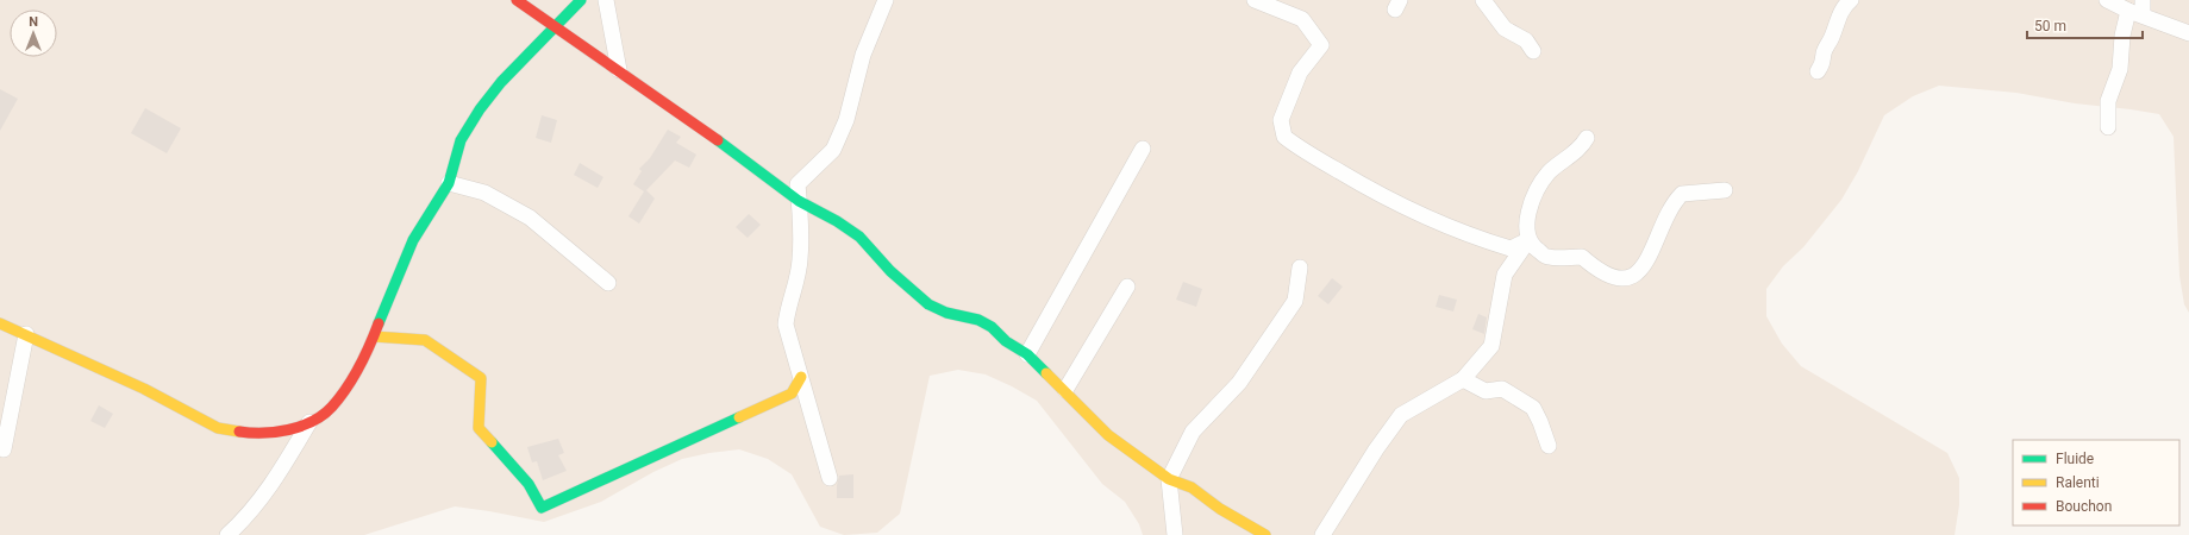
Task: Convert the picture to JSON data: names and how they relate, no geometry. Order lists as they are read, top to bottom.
{
  "legend": ["Fluide", "Ralenti", "Bouchon"],
  "scale_bar": "50 m",
  "north": "top"
}
